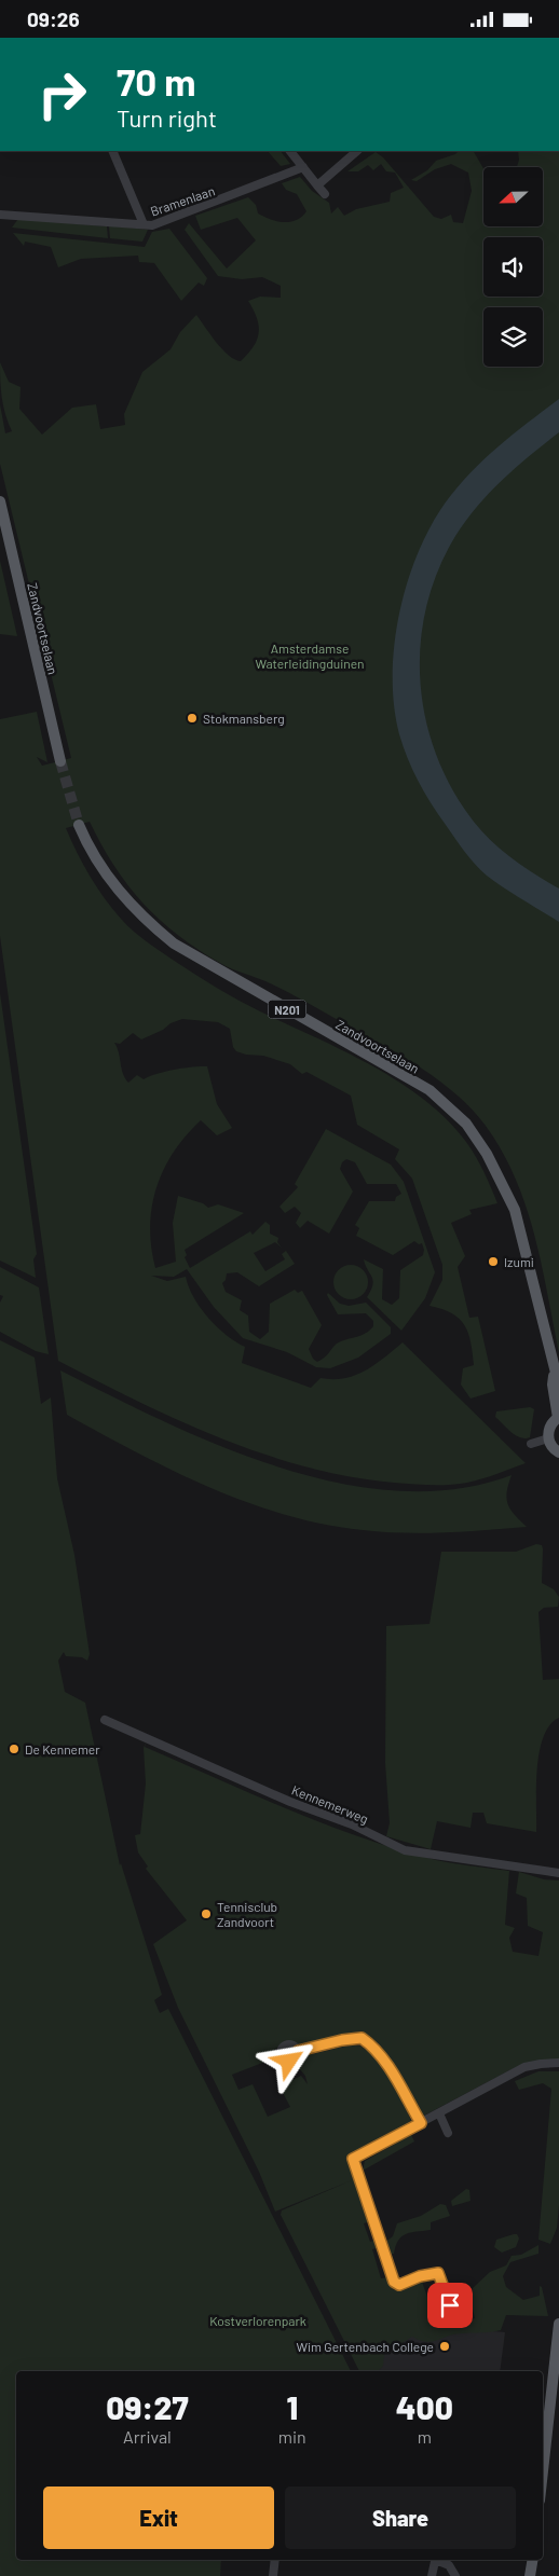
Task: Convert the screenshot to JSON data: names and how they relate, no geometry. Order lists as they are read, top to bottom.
{
  "streets": {
    "main road": ["Zandvoortselaan", "N201"],
    "street": ["Bramenlaan", "Kennemerweg"]
  },
  "crossings": [
    ["Zandvoortselaan", "N201"]
  ],
  "parks": ["Amsterdamse Waterleidingduinen", "Kostverlorenpark"],
  "places": [
    "Stokmansberg",
    "Izumi",
    "De Kennemer",
    "Tennisclub Zandvoort",
    "Wim Gertenbach College"
  ],
  "north": "left",
  "page": {
    "status": "09:26",
    "turn": ["70 m", "Turn right"],
    "eta": [
      "09:27",
      "Arrival",
      "1",
      "min",
      "400",
      "m"
    ],
    "buttons": ["Exit", "Share"]
  }
}
